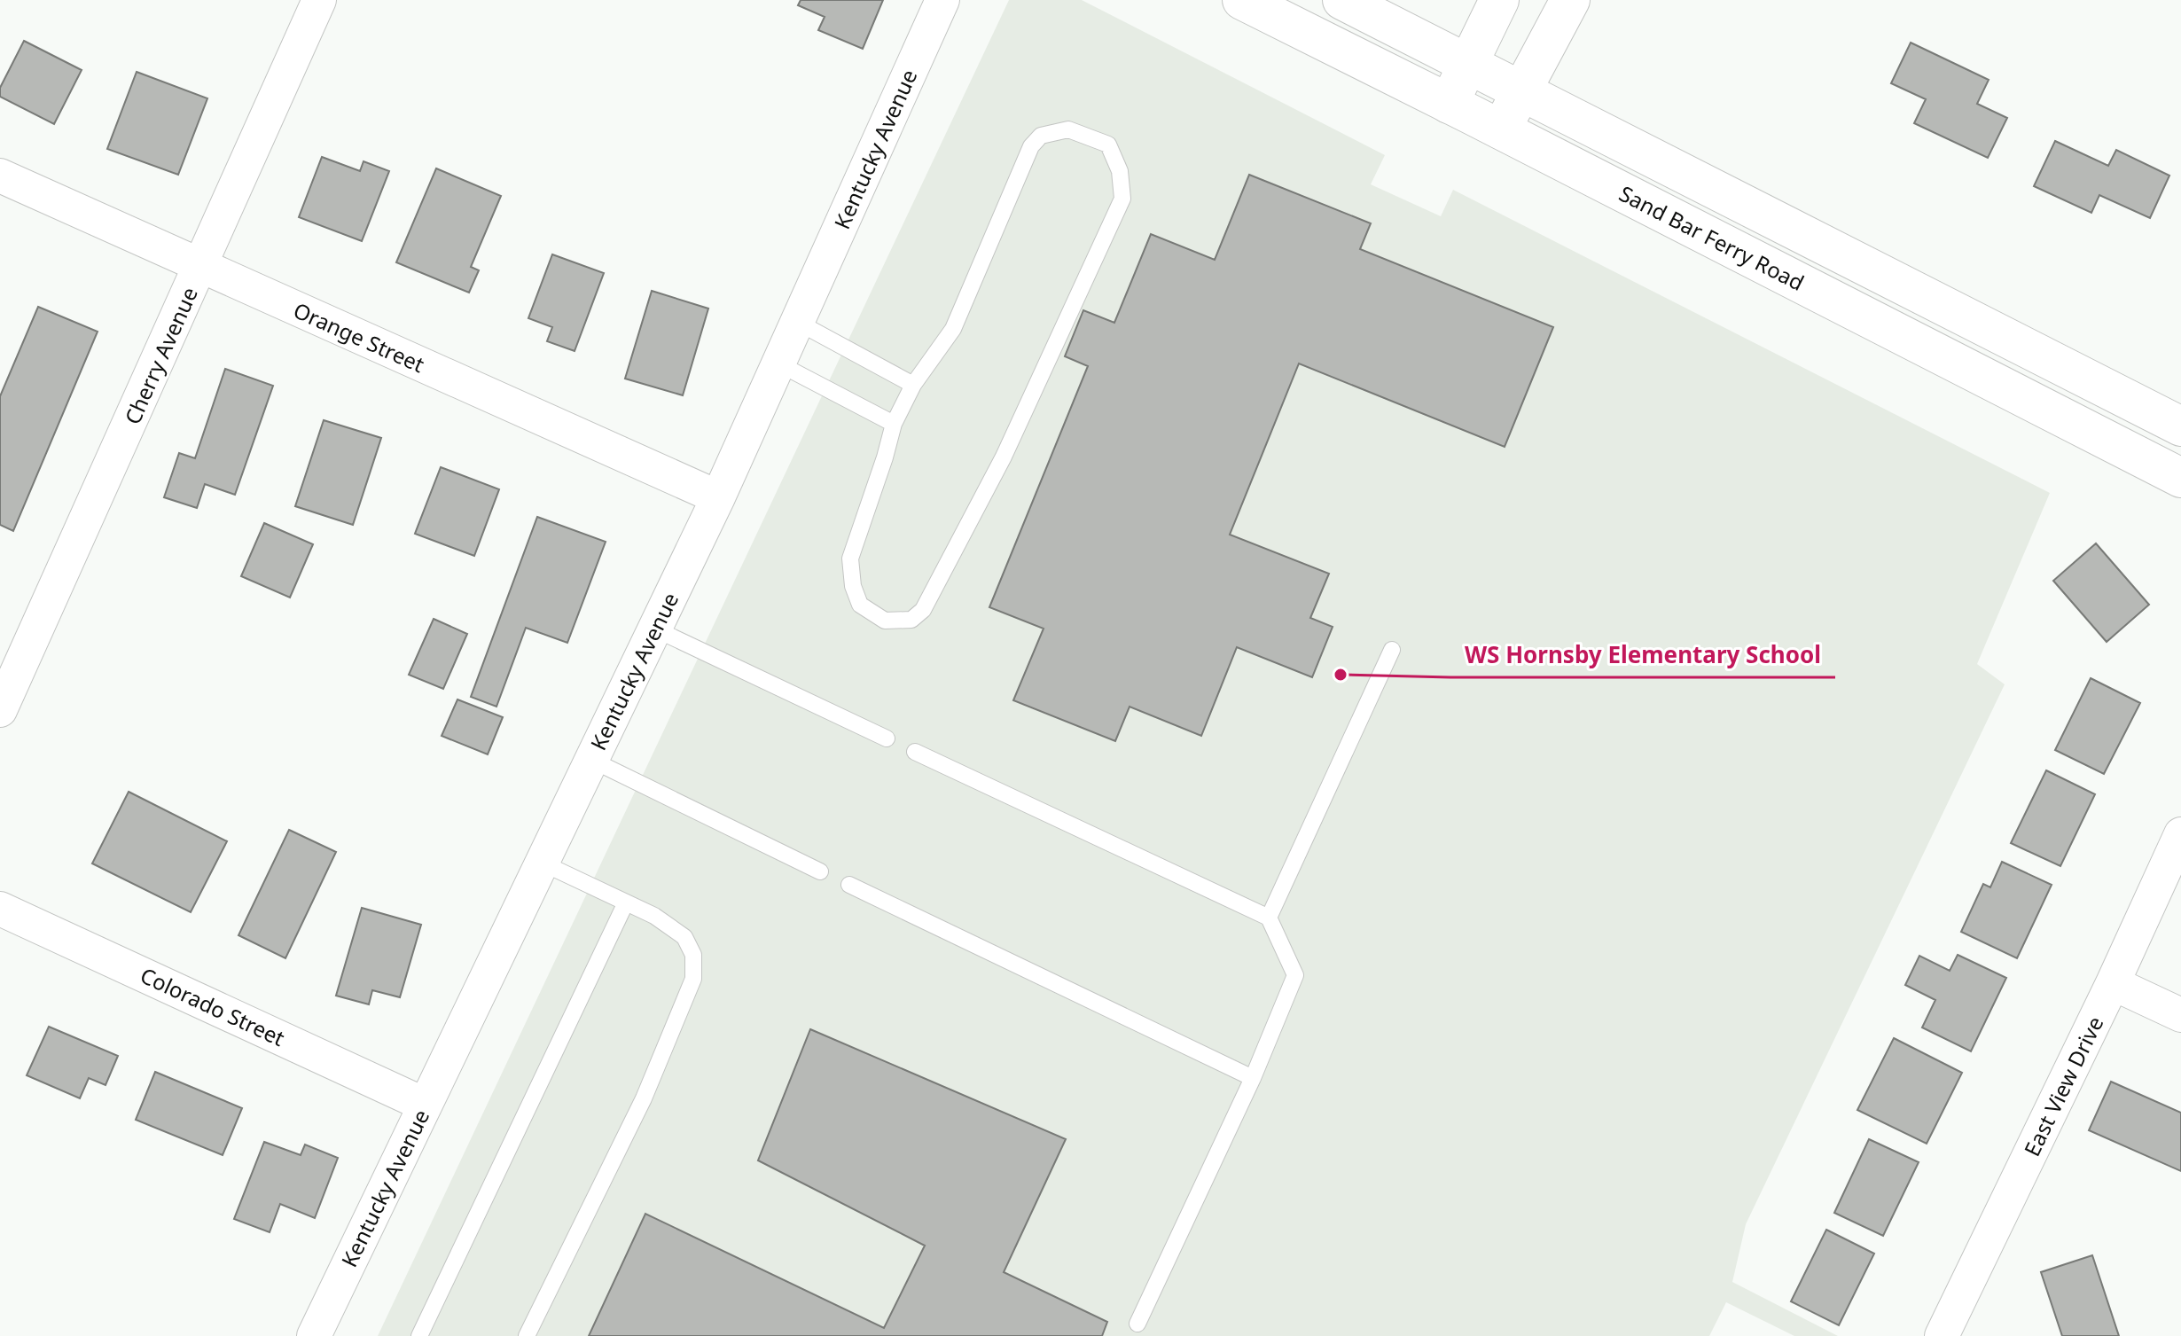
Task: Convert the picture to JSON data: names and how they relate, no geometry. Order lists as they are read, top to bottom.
{
  "streets": {
    "main road": ["Sand Bar Ferry Road"],
    "street": [
      "Kentucky Avenue",
      "Orange Street",
      "Cherry Avenue",
      "Colorado Street",
      "East View Drive"
    ]
  },
  "crossings": [
    ["Kentucky Avenue", "Orange Street"],
    ["Kentucky Avenue", "Colorado Street"],
    ["Orange Street", "Cherry Avenue"]
  ],
  "places": ["WS Hornsby Elementary School"]
}
